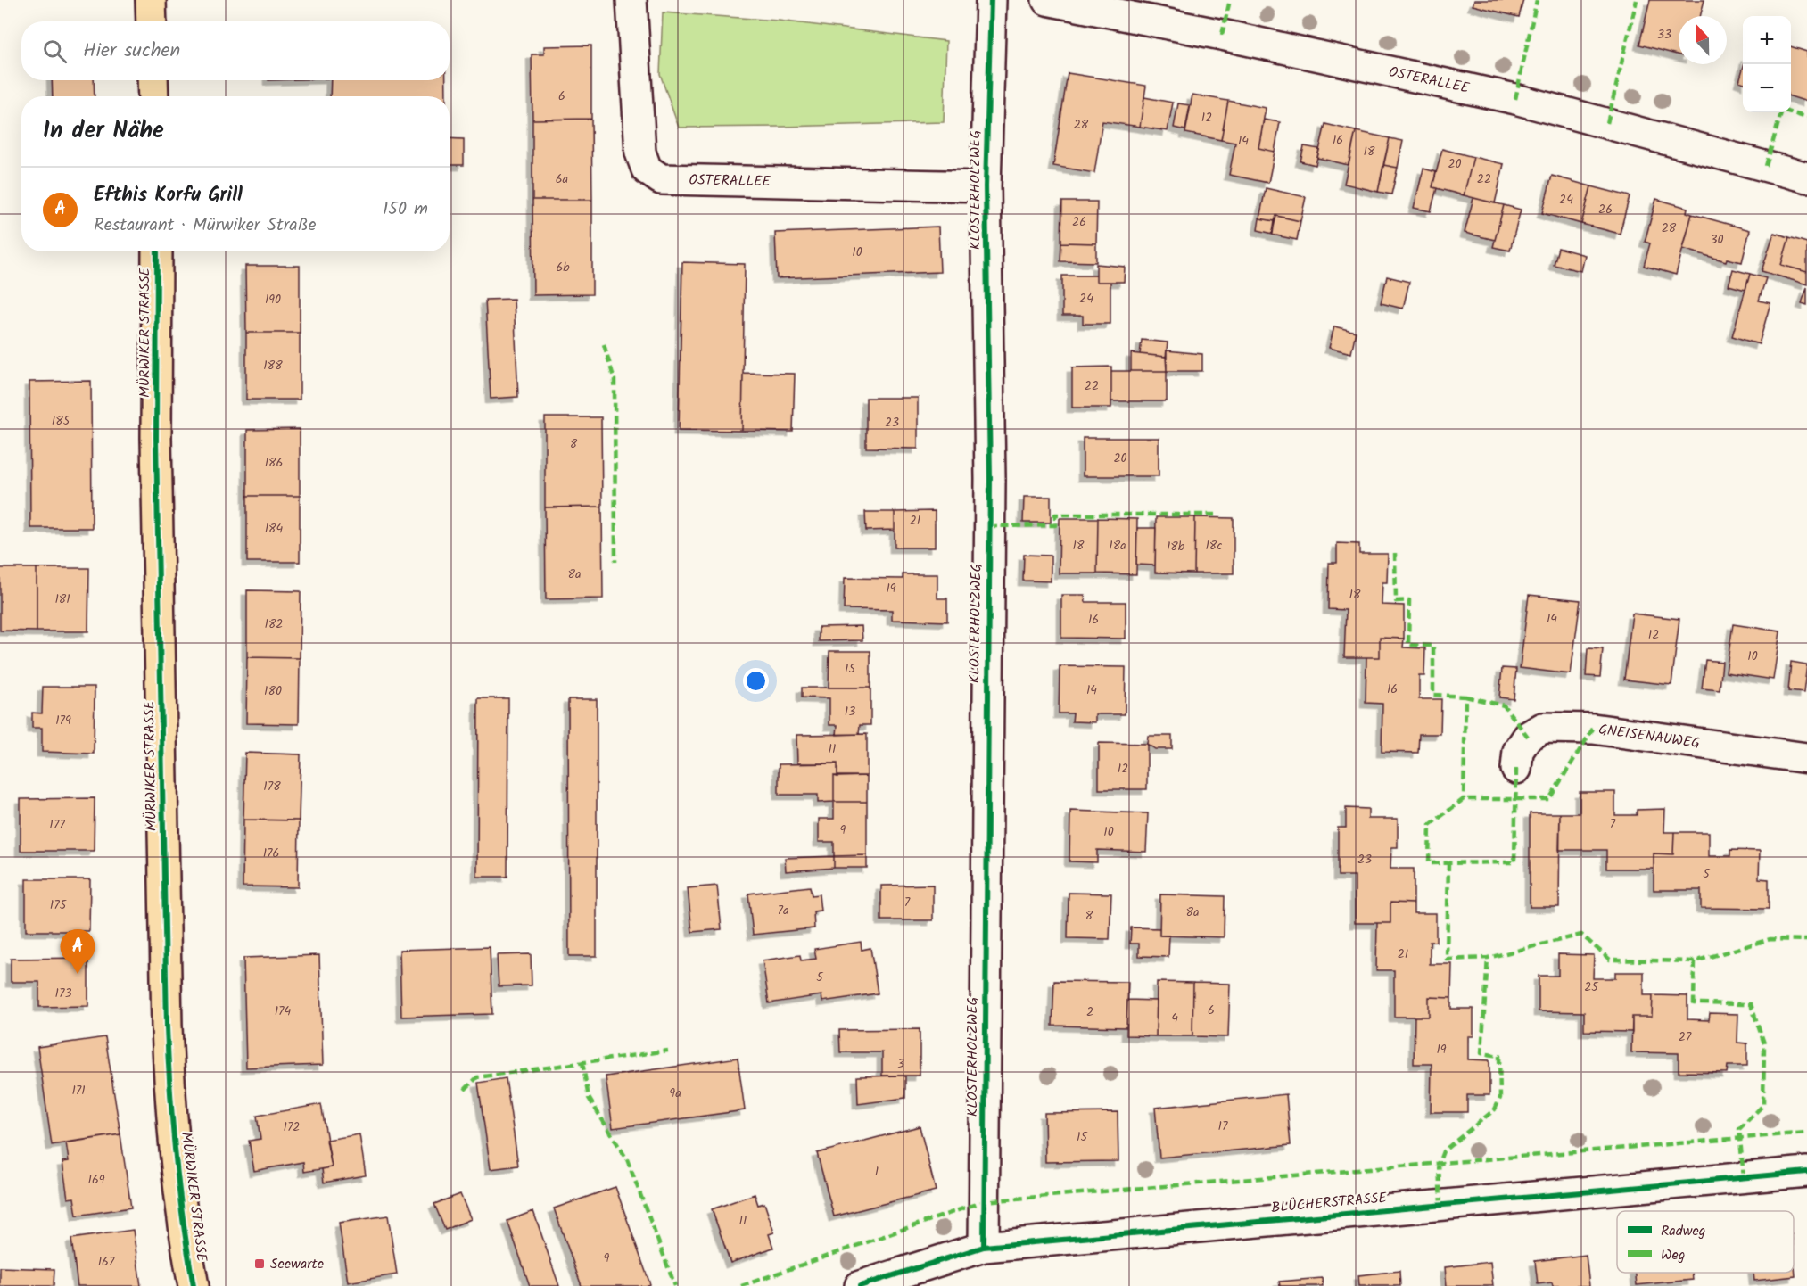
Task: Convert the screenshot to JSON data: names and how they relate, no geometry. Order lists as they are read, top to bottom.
{
  "streets": {
    "main road": ["MÜRWIKER STRASSE"],
    "street": [
      "OSTERALLEE",
      "KLOSTERHOLZWEG",
      "GNEISENAUWEG",
      "BLÜCHERSTRASSE"
    ]
  },
  "crossings": [
    ["OSTERALLEE", "KLOSTERHOLZWEG"],
    ["KLOSTERHOLZWEG", "BLÜCHERSTRASSE"]
  ],
  "places": {
    "transit": ["Seewarte"]
  },
  "house_numbers": [
    "33",
    "6",
    "12",
    "28",
    "16",
    "14",
    "18",
    "20",
    "6a",
    "22",
    "24",
    "26",
    "26",
    "28",
    "30",
    "10",
    "6b",
    "24",
    "190",
    "188",
    "22",
    "185",
    "23",
    "8",
    "20",
    "186",
    "21",
    "184",
    "18",
    "18a",
    "18c",
    "18b",
    "8a",
    "19",
    "18",
    "181",
    "14",
    "16",
    "182",
    "12",
    "10",
    "15",
    "16",
    "14",
    "180",
    "13",
    "179",
    "11",
    "12",
    "178",
    "7",
    "177",
    "9",
    "10",
    "176",
    "23",
    "5",
    "7",
    "175",
    "7a",
    "8a",
    "8",
    "21",
    "5",
    "25",
    "173",
    "6",
    "174",
    "2",
    "4",
    "27",
    "19",
    "3",
    "171",
    "9a",
    "17",
    "172",
    "15",
    "1",
    "169",
    "11",
    "9",
    "167"
  ],
  "legend": ["Radweg", "Weg"],
  "north": "top",
  "page": {
    "map_buttons": ["+", "−"],
    "search": "Hier suchen",
    "heading": "In der Nähe",
    "list": [
      {
        "mark": "A",
        "name": "Efthis Korfu Grill",
        "note": "Restaurant · Mürwiker Straße",
        "value": "150 m"
      }
    ],
    "pins": "A"
  }
}
